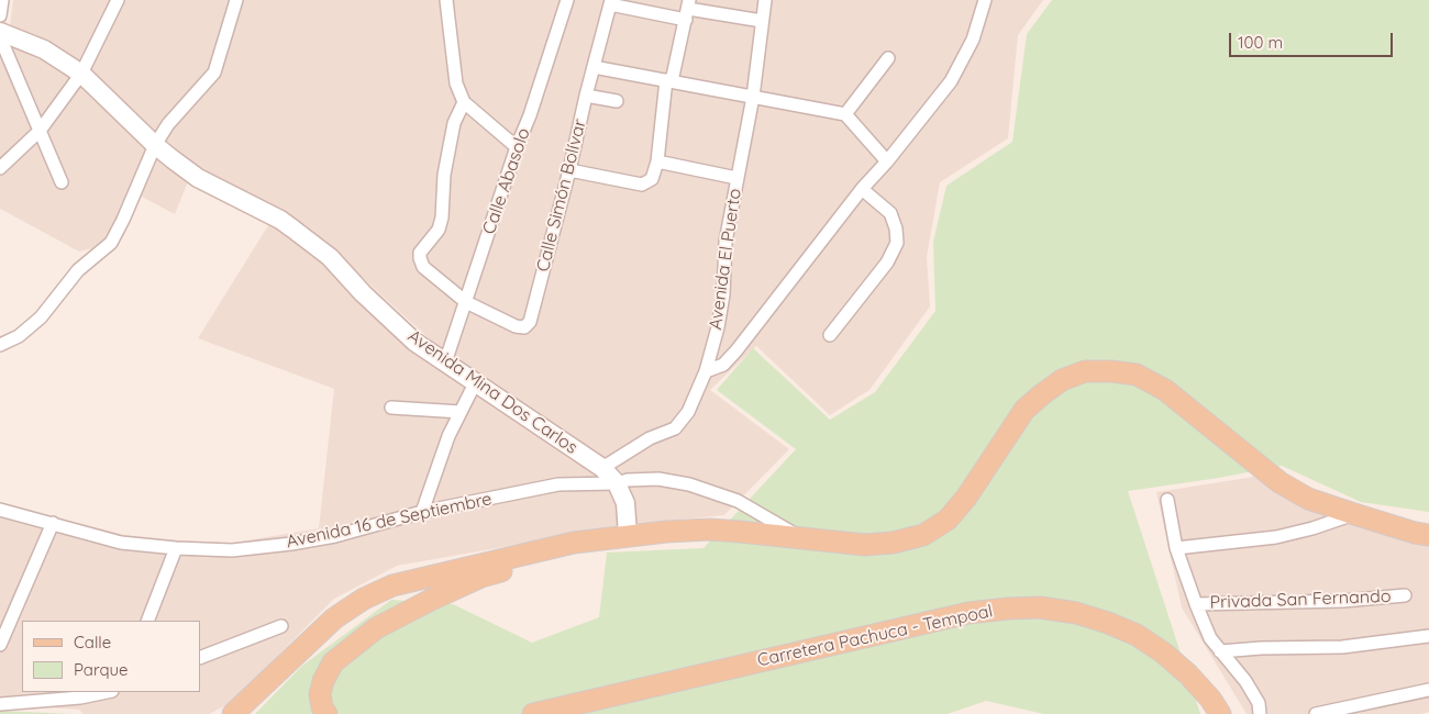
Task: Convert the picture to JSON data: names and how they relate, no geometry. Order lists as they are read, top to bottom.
{
  "streets": {
    "main road": ["Carretera Pachuca - Tempoal"],
    "street": [
      "Calle Abasolo",
      "Calle Simón Bolívar",
      "Avenida El Puerto",
      "Avenida Mina Dos Carlos",
      "Avenida 16 de Septiembre",
      "Privada San Fernando"
    ]
  },
  "crossings": [
    ["Calle Abasolo", "Calle Simón Bolívar"],
    ["Calle Abasolo", "Avenida Mina Dos Carlos"],
    ["Avenida El Puerto", "Avenida Mina Dos Carlos"],
    ["Avenida Mina Dos Carlos", "Avenida 16 de Septiembre"]
  ],
  "legend": ["Calle", "Parque"],
  "scale_bar": "100 m"
}
